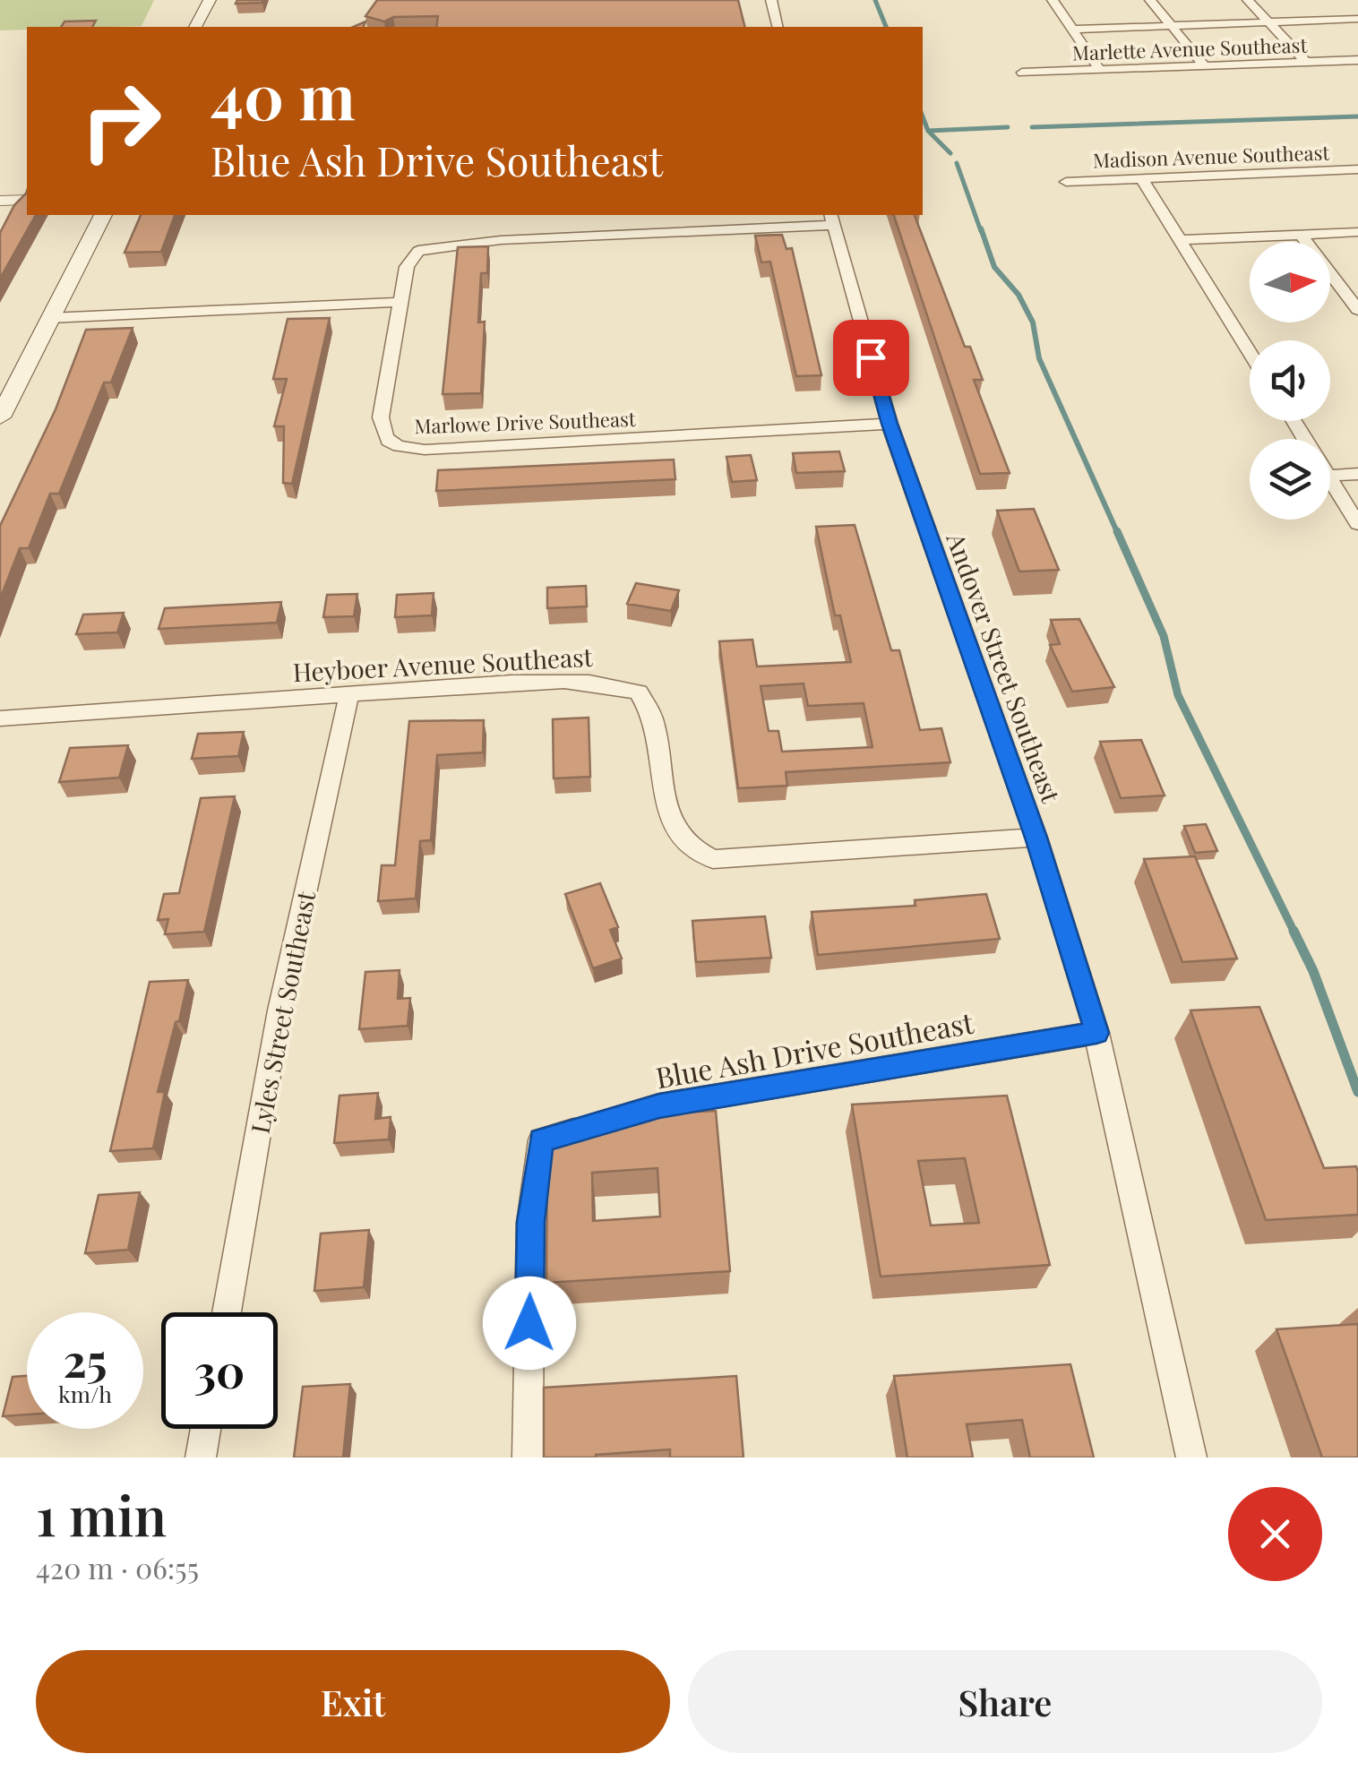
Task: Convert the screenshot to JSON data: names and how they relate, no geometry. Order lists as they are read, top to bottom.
{
  "streets": {
    "street": [
      "Marlette Avenue Southeast",
      "Madison Avenue Southeast",
      "Marlowe Drive Southeast",
      "Heyboer Avenue Southeast",
      "Andover Street Southeast",
      "Lyles Street Southeast",
      "Blue Ash Drive Southeast"
    ]
  },
  "crossings": [
    ["Marlowe Drive Southeast", "Andover Street Southeast"],
    ["Heyboer Avenue Southeast", "Andover Street Southeast"],
    ["Heyboer Avenue Southeast", "Lyles Street Southeast"],
    ["Andover Street Southeast", "Blue Ash Drive Southeast"]
  ],
  "north": "right",
  "page": {
    "turn": ["40 m", "Blue Ash Drive Southeast"],
    "speed": "25 km/h",
    "limit": "30",
    "heading": ["1 min", "420 m · 06:55"],
    "buttons": ["Exit", "Share"]
  }
}
